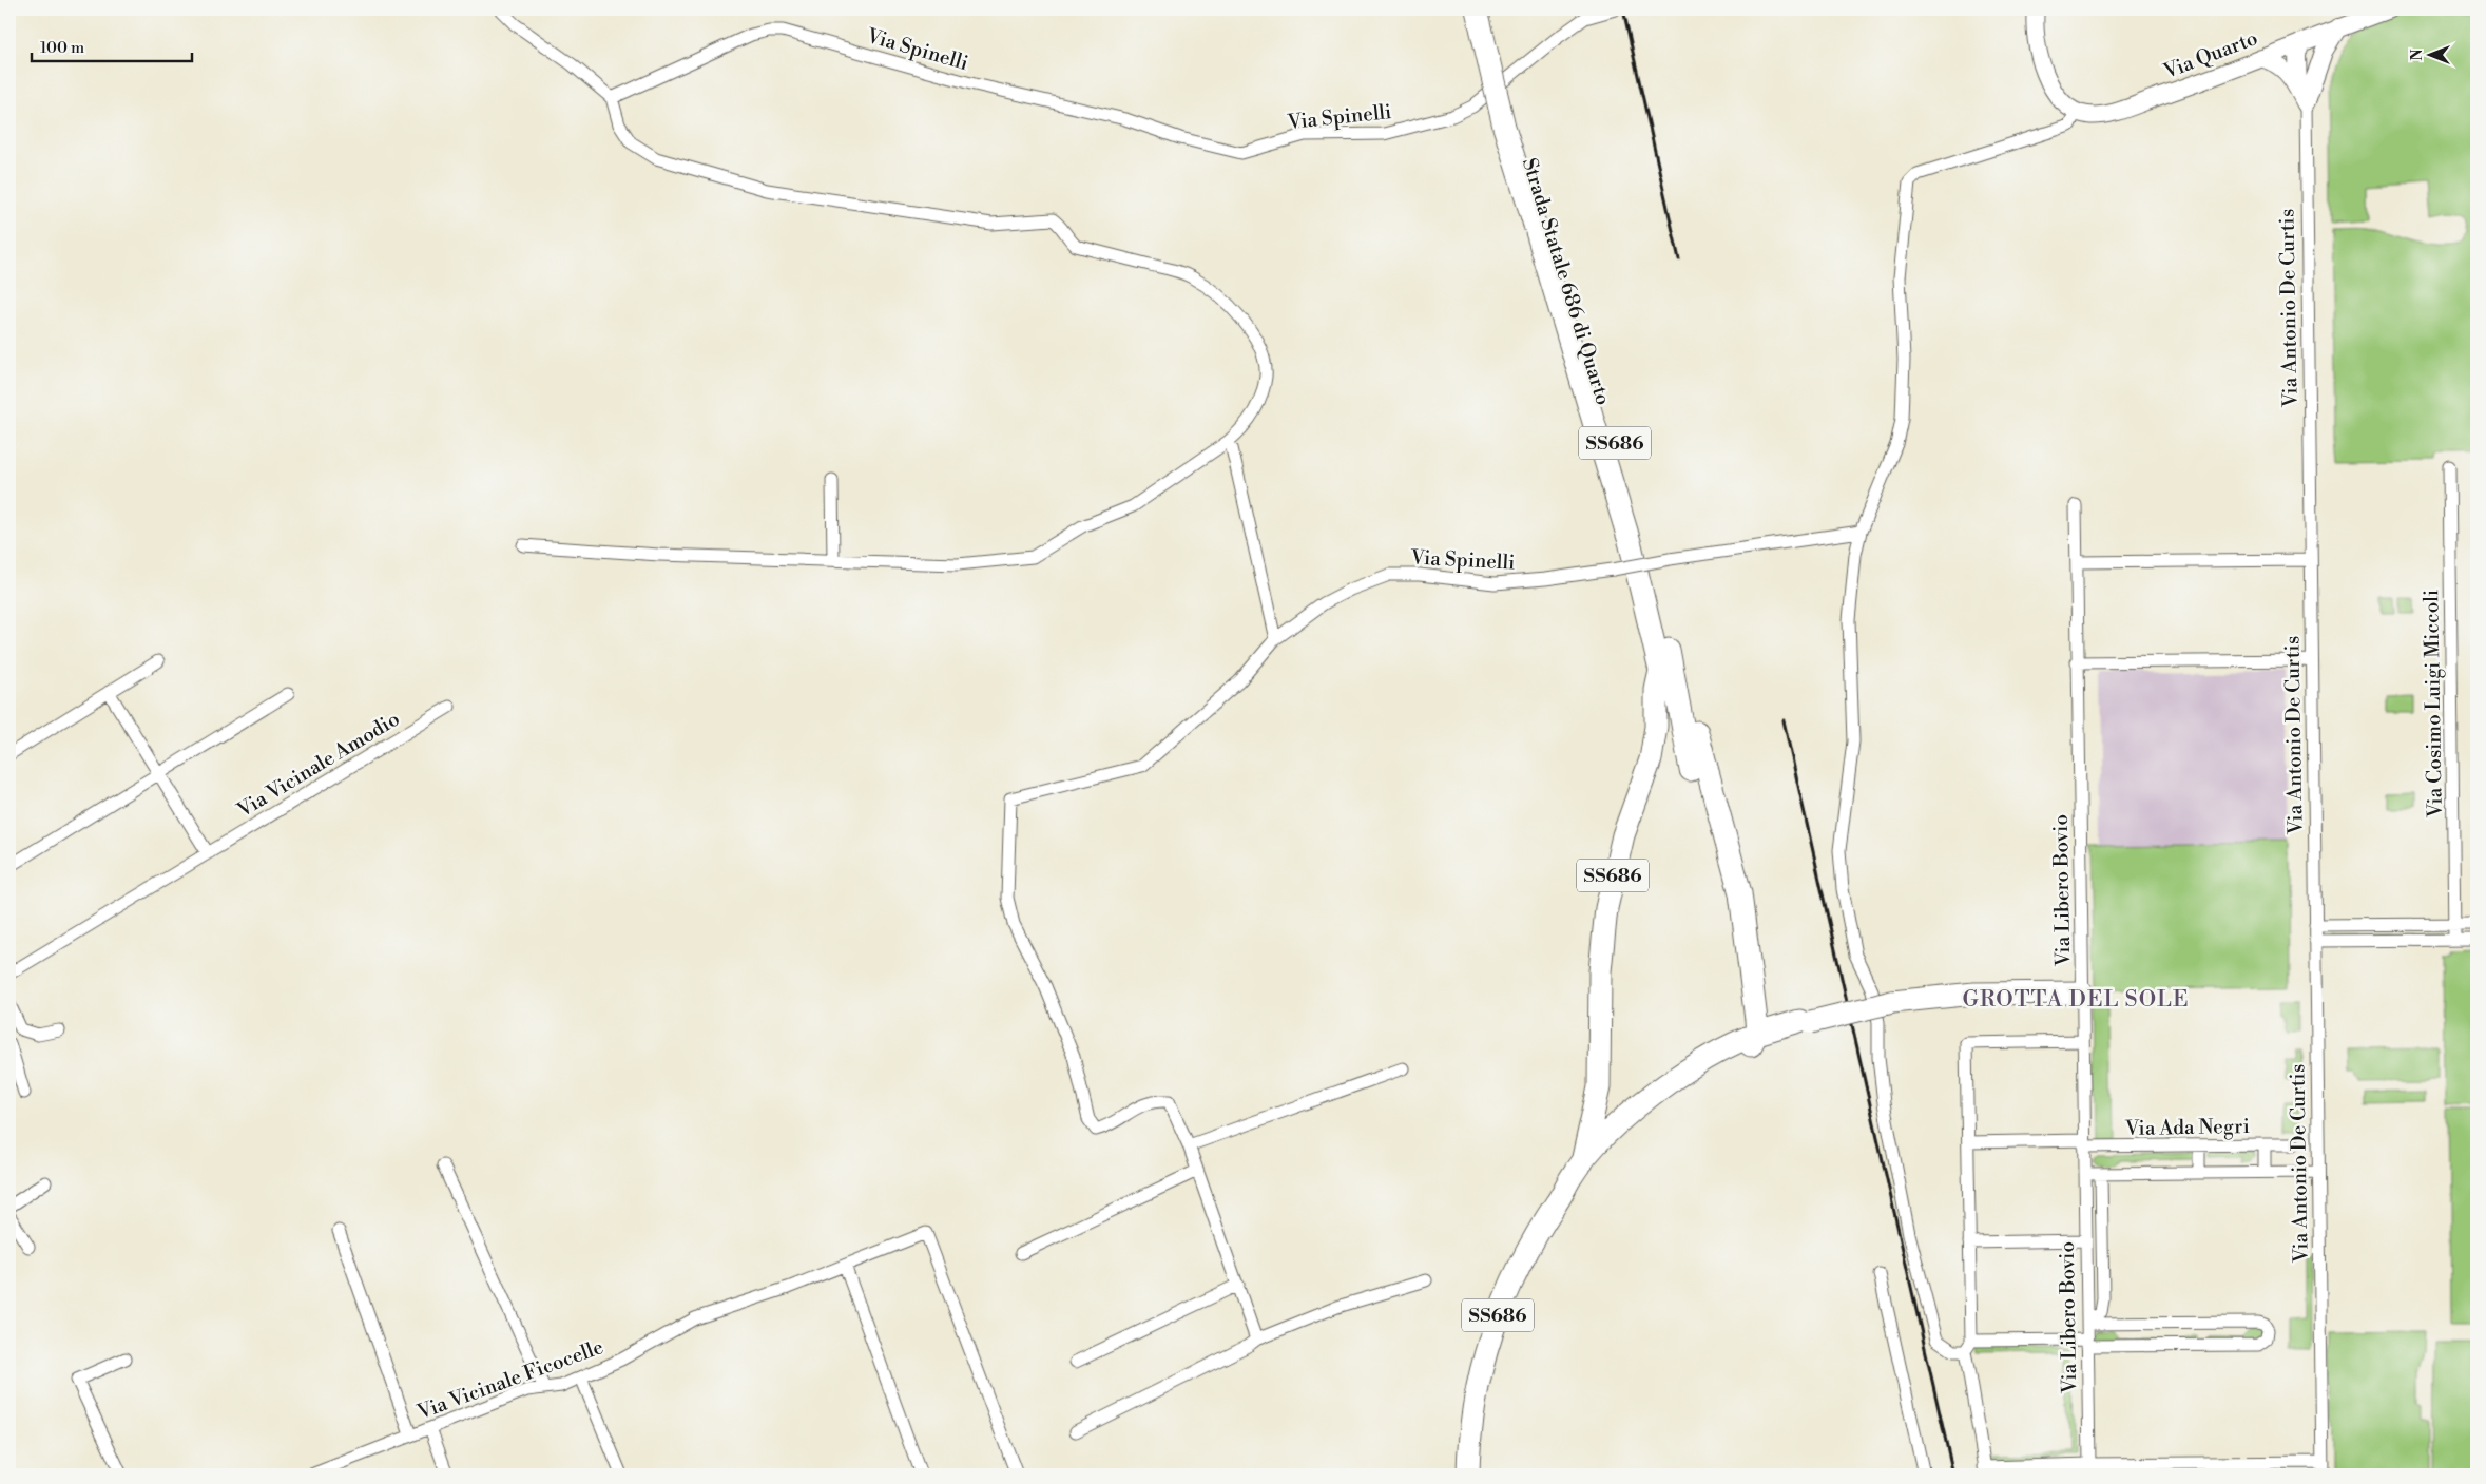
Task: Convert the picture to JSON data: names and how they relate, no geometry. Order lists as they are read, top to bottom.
{
  "streets": {
    "highway": ["Strada Statale 686 di Quarto", "SS686"],
    "street": [
      "Via Spinelli",
      "Via Quarto",
      "Via Antonio De Curtis",
      "Via Cosimo Luigi Miccoli",
      "Via Vicinale Amodio",
      "Via Libero Bovio",
      "Via Ada Negri",
      "Via Vicinale Ficocelle"
    ]
  },
  "crossings": [
    ["Strada Statale 686 di Quarto", "SS686"],
    ["SS686", "Via Libero Bovio"],
    ["Via Libero Bovio", "Via Ada Negri"]
  ],
  "districts": ["GROTTA DEL SOLE"],
  "scale_bar": "100 m",
  "north": "left"
}
